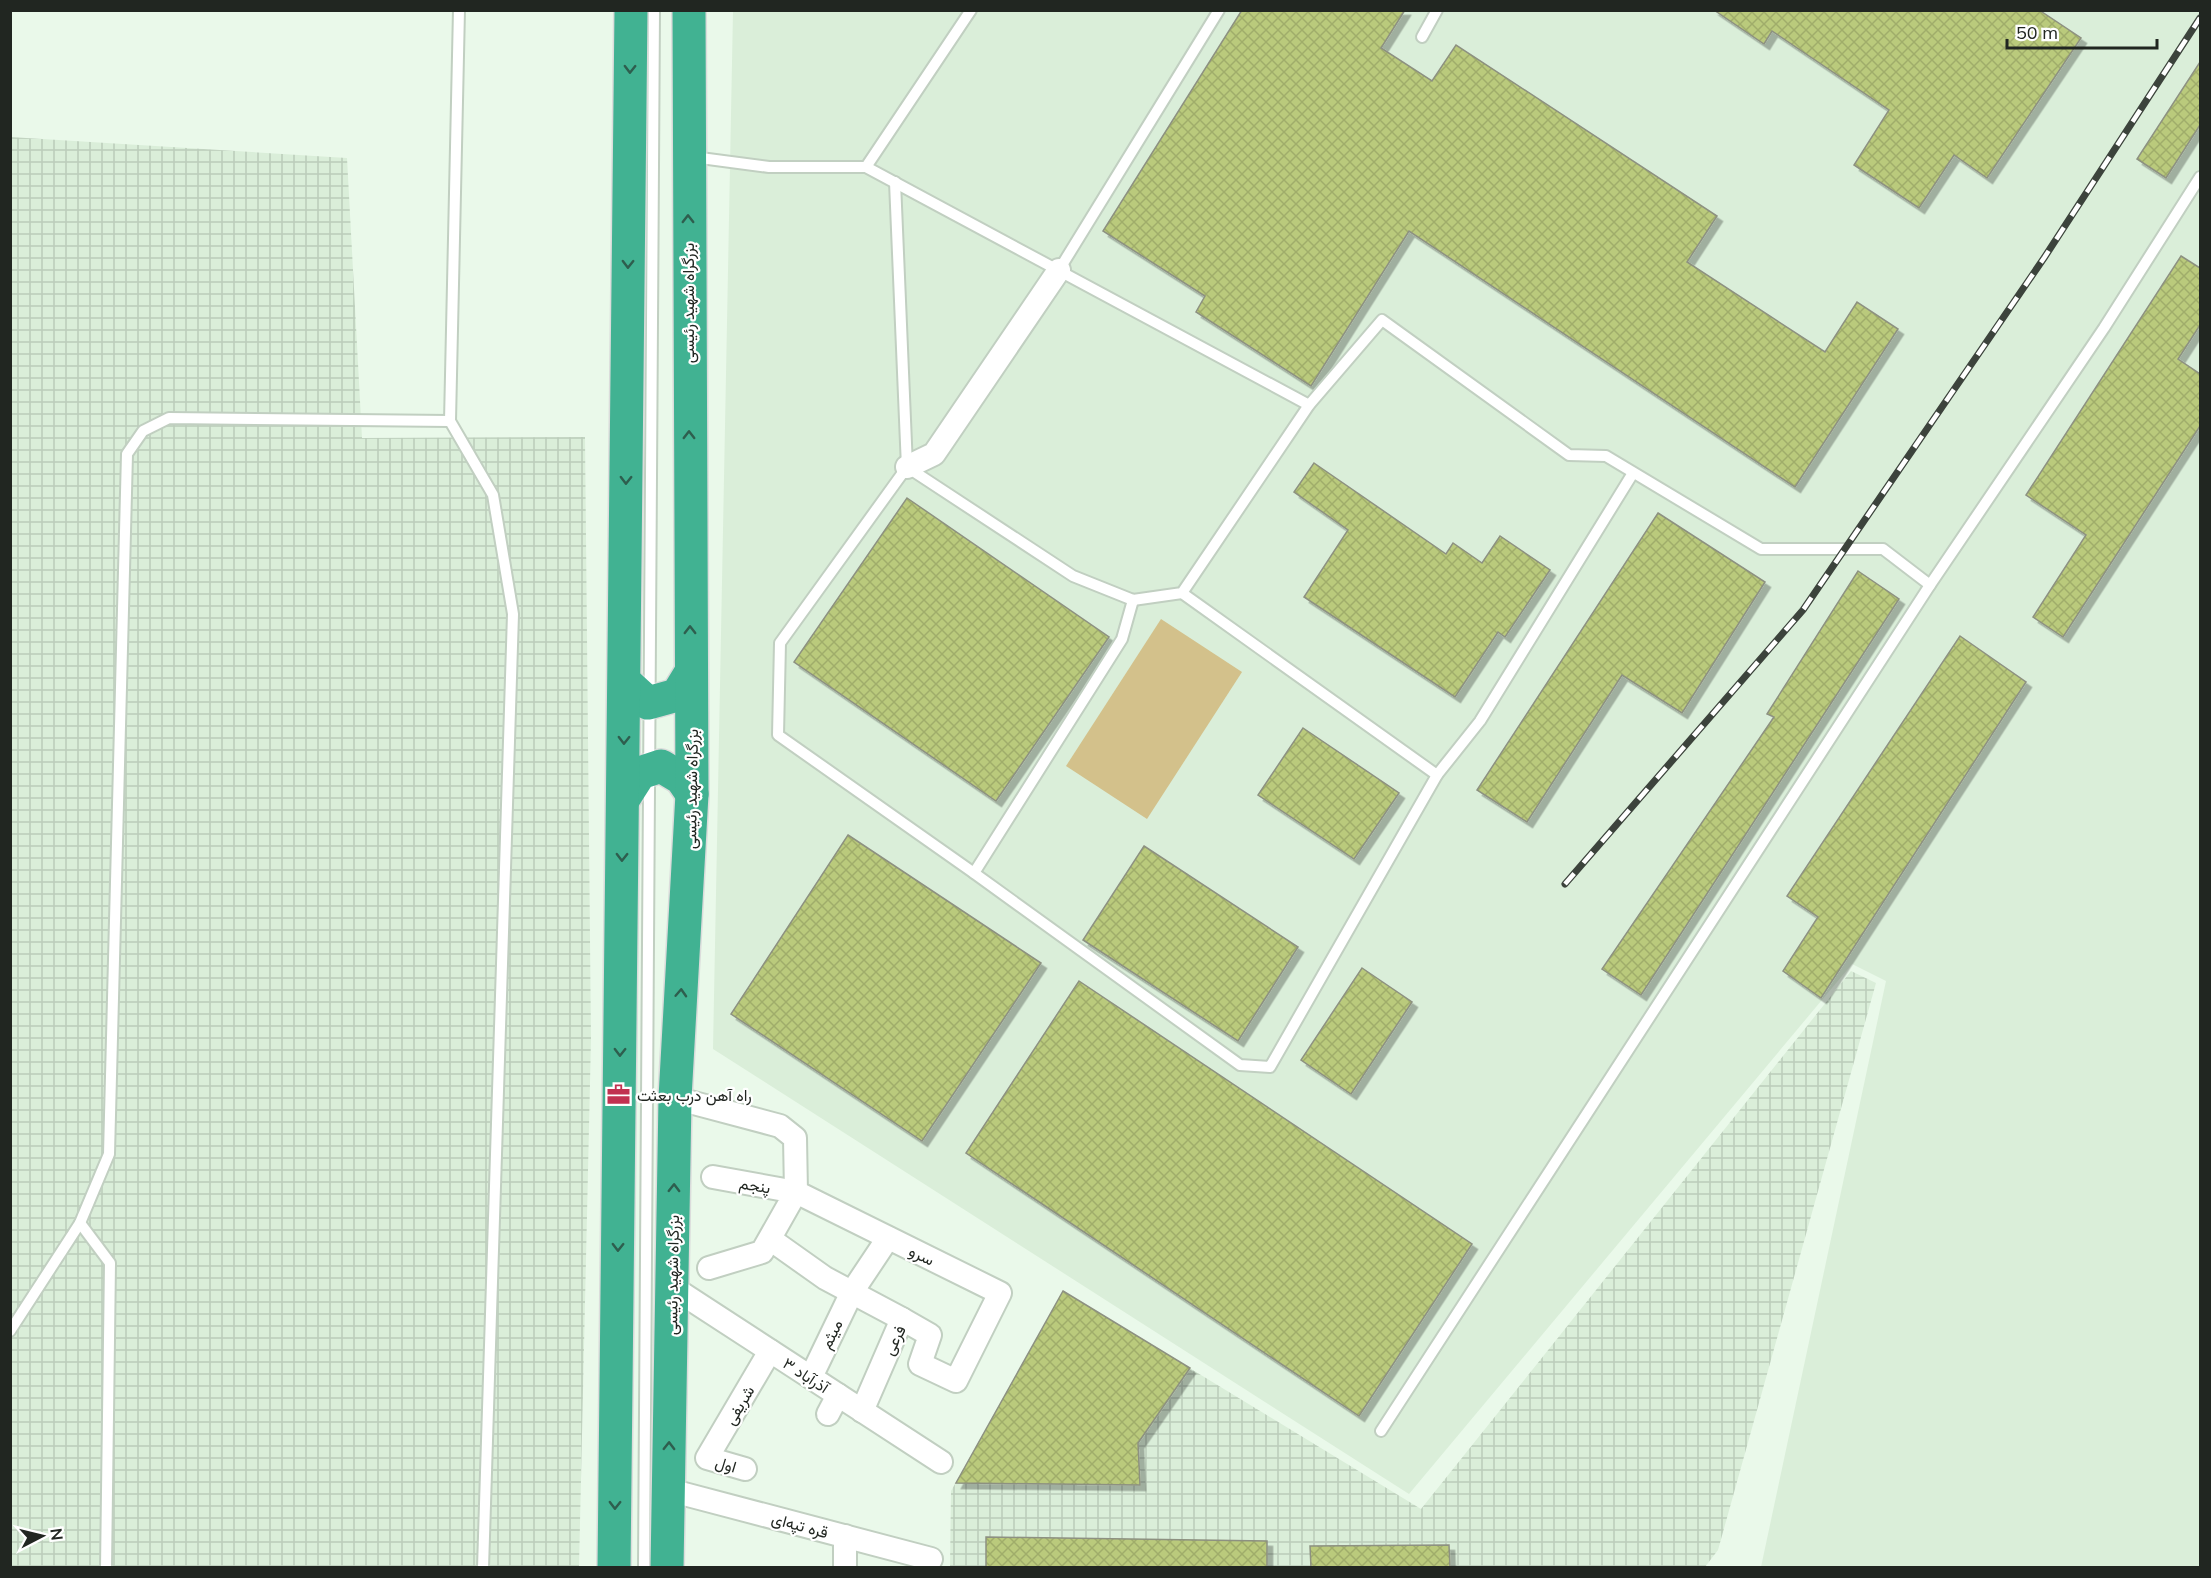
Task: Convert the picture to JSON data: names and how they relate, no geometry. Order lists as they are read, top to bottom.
{
  "streets": {
    "highway": ["بزرگراه شهید رئیسی"],
    "street": [
      "پنجم",
      "سرو",
      "میثم",
      "فرعی",
      "۳ آذرآباد",
      "شریفی",
      "اول",
      "قره تپه‌ای"
    ]
  },
  "crossings": [
    ["بزرگراه شهید رئیسی", "۳ آذرآباد"],
    ["بزرگراه شهید رئیسی", "قره تپه‌ای"],
    ["پنجم", "سرو"],
    ["سرو", "میثم"],
    ["سرو", "فرعی"],
    ["میثم", "۳ آذرآباد"],
    ["فرعی", "۳ آذرآباد"],
    ["۳ آذرآباد", "شریفی"],
    ["شریفی", "اول"]
  ],
  "places": {
    "office": ["راه آهن درب بعثت"]
  },
  "scale_bar": "50 m",
  "north": "right"
}
